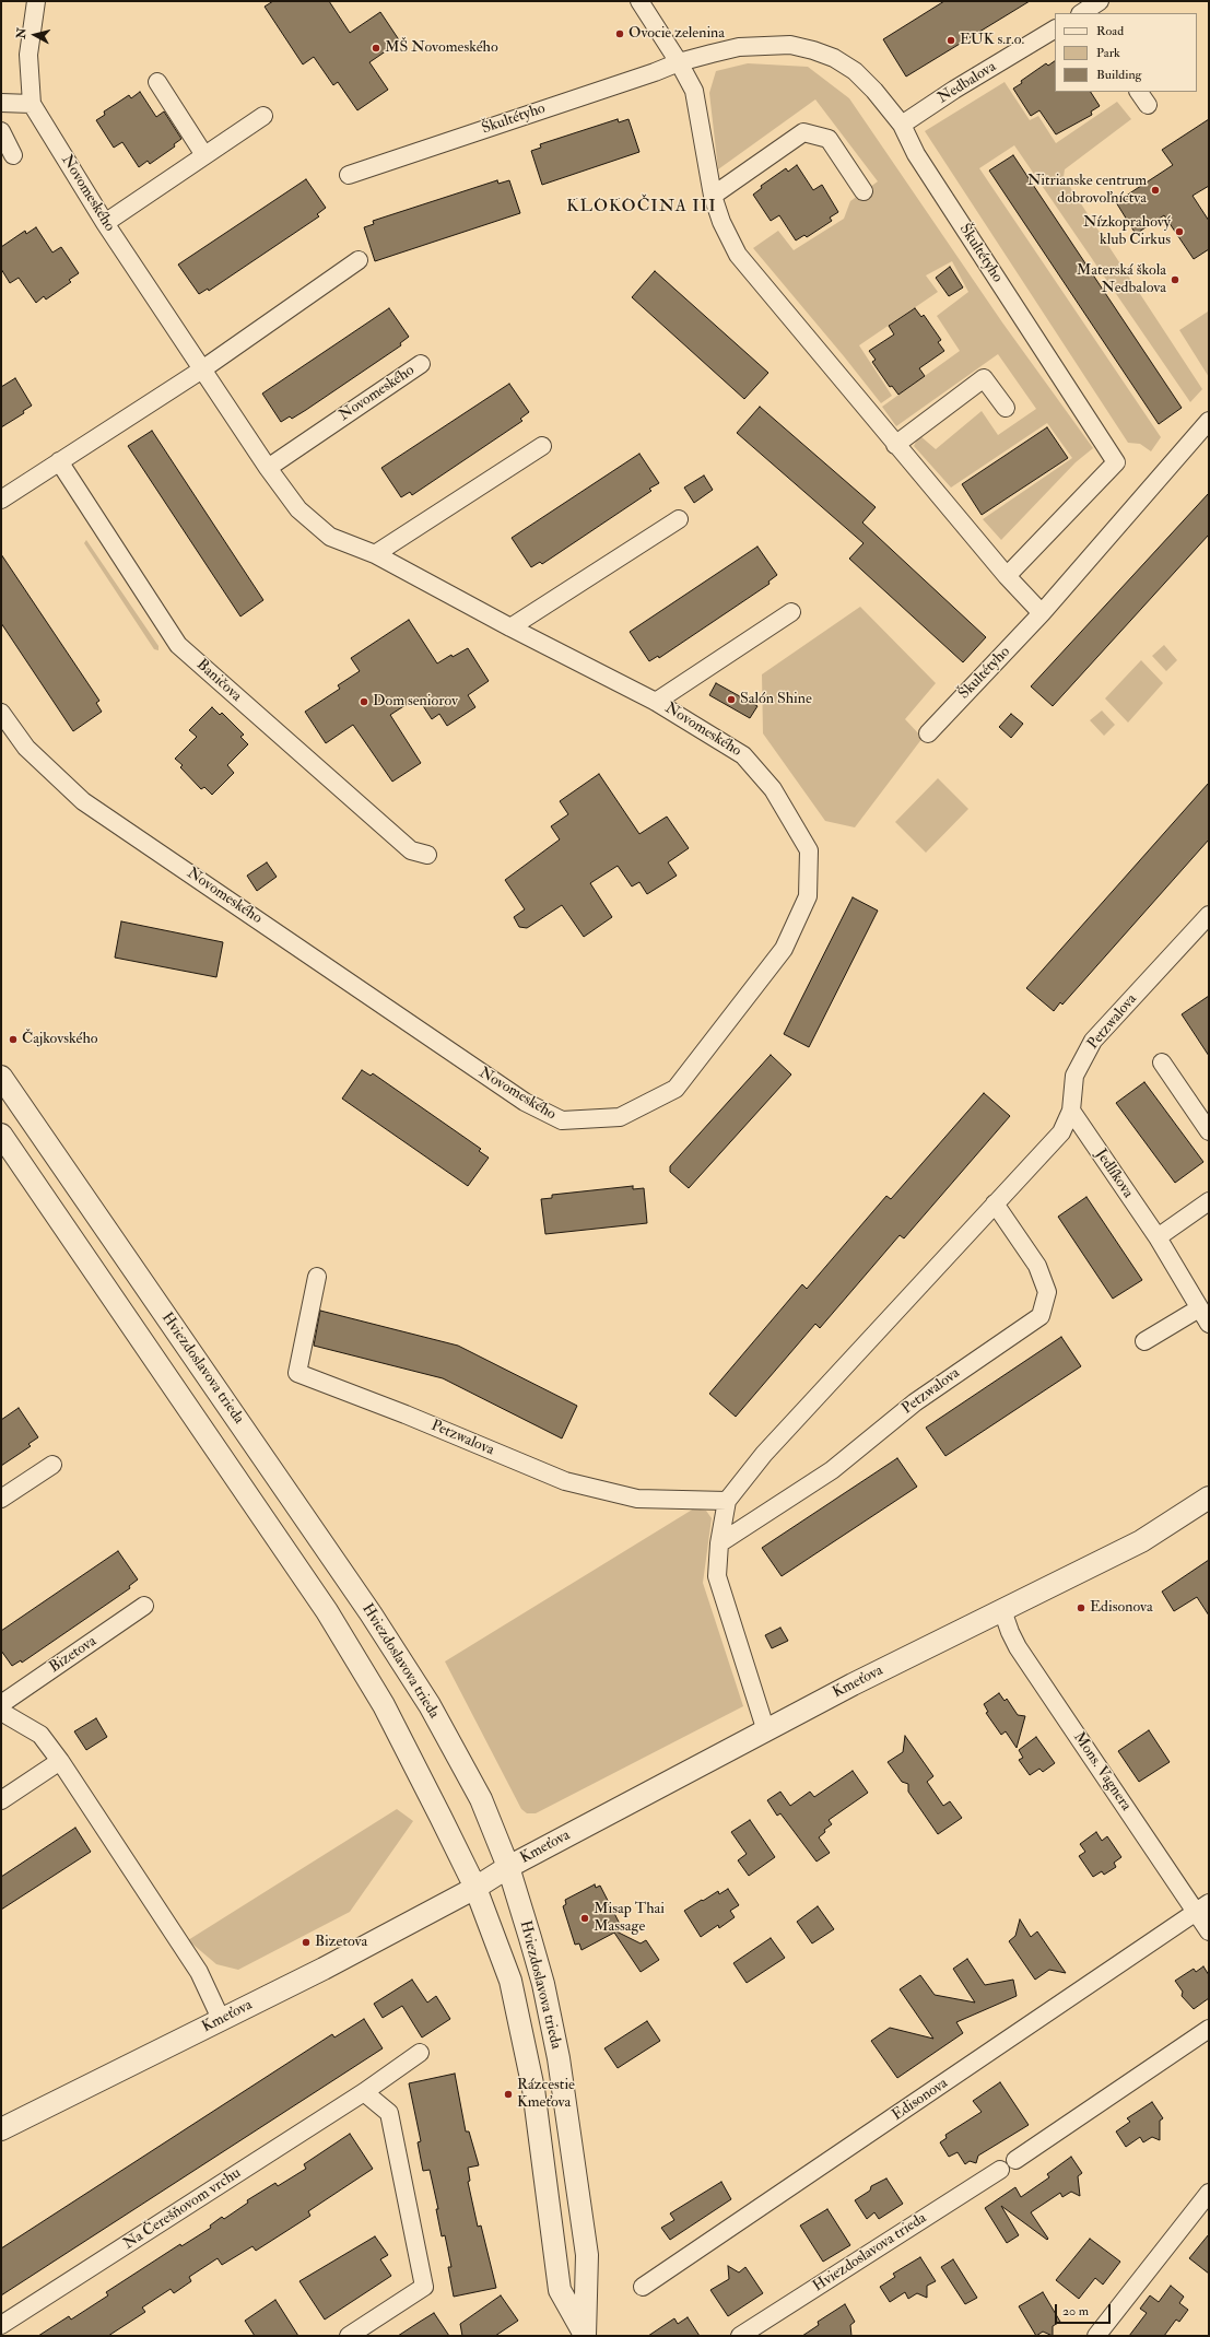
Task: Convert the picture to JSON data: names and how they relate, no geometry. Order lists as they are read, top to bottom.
{
  "streets": {
    "street": [
      "Nedbalova",
      "Škultétyho",
      "Novomeského",
      "Baničova",
      "Petzwalova",
      "Jedlíkova",
      "Hviezdoslavova trieda",
      "Bizetova",
      "Kmeťova",
      "Mons. Vagnera",
      "Edisonova",
      "Na Čerešňovom vrchu"
    ]
  },
  "crossings": [
    ["Nedbalova", "Škultétyho"],
    ["Petzwalova", "Jedlíkova"],
    ["Petzwalova", "Kmeťova"],
    ["Hviezdoslavova trieda", "Kmeťova"],
    ["Kmeťova", "Mons. Vagnera"],
    ["Mons. Vagnera", "Edisonova"]
  ],
  "districts": ["KLOKOČINA III"],
  "places": [
    "Ovocie zelenina",
    "EUK s.r.o.",
    "MŠ Novomeského",
    "Nitrianske centrum dobrovoľníctva",
    "Nízkoprahový klub Cirkus",
    "Materská škola Nedbalova",
    "Salón Shine",
    "Dom seniorov",
    "Čajkovského",
    "Edisonova",
    "Misap Thai Massage",
    "Bizetova",
    "Rázcestie Kmeťova"
  ],
  "legend": ["Road", "Park", "Building"],
  "scale_bar": "20 m",
  "north": "left"
}
